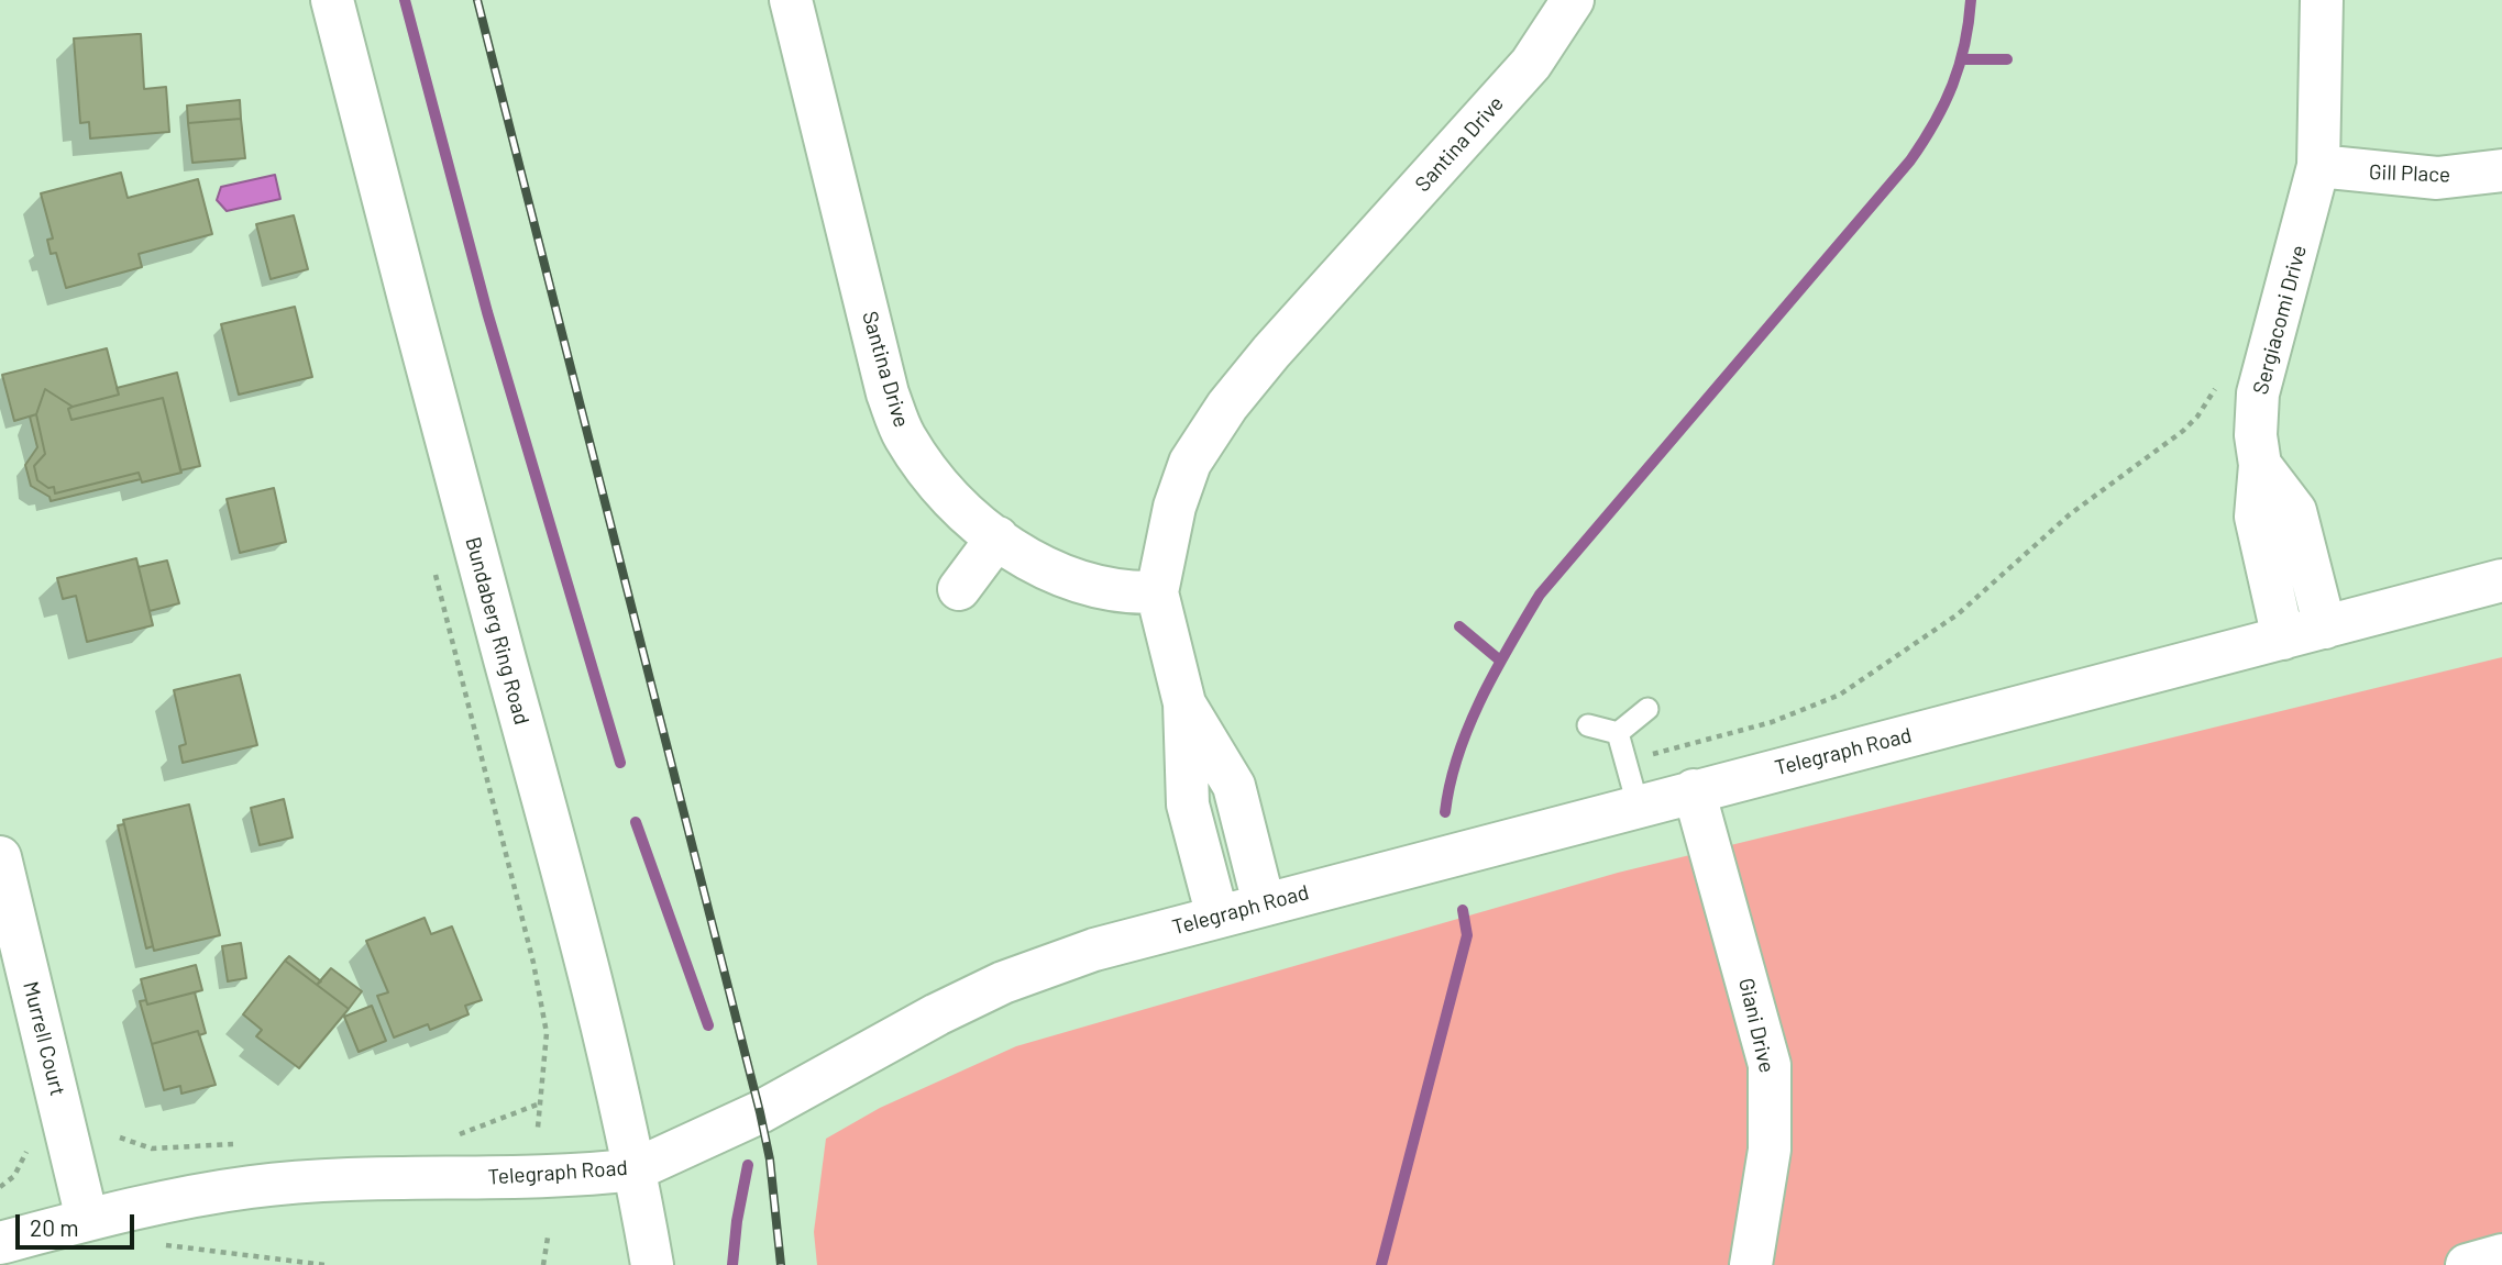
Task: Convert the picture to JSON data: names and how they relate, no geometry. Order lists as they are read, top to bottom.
{
  "streets": {
    "street": [
      "Santina Drive",
      "Gill Place",
      "Sergiacomi Drive",
      "Bundaberg Ring Road",
      "Telegraph Road",
      "Giani Drive",
      "Murrell Court"
    ]
  },
  "crossings": [
    ["Santina Drive", "Telegraph Road"],
    ["Gill Place", "Sergiacomi Drive"],
    ["Sergiacomi Drive", "Telegraph Road"],
    ["Bundaberg Ring Road", "Telegraph Road"],
    ["Telegraph Road", "Giani Drive"],
    ["Telegraph Road", "Murrell Court"]
  ],
  "scale_bar": "20 m"
}
